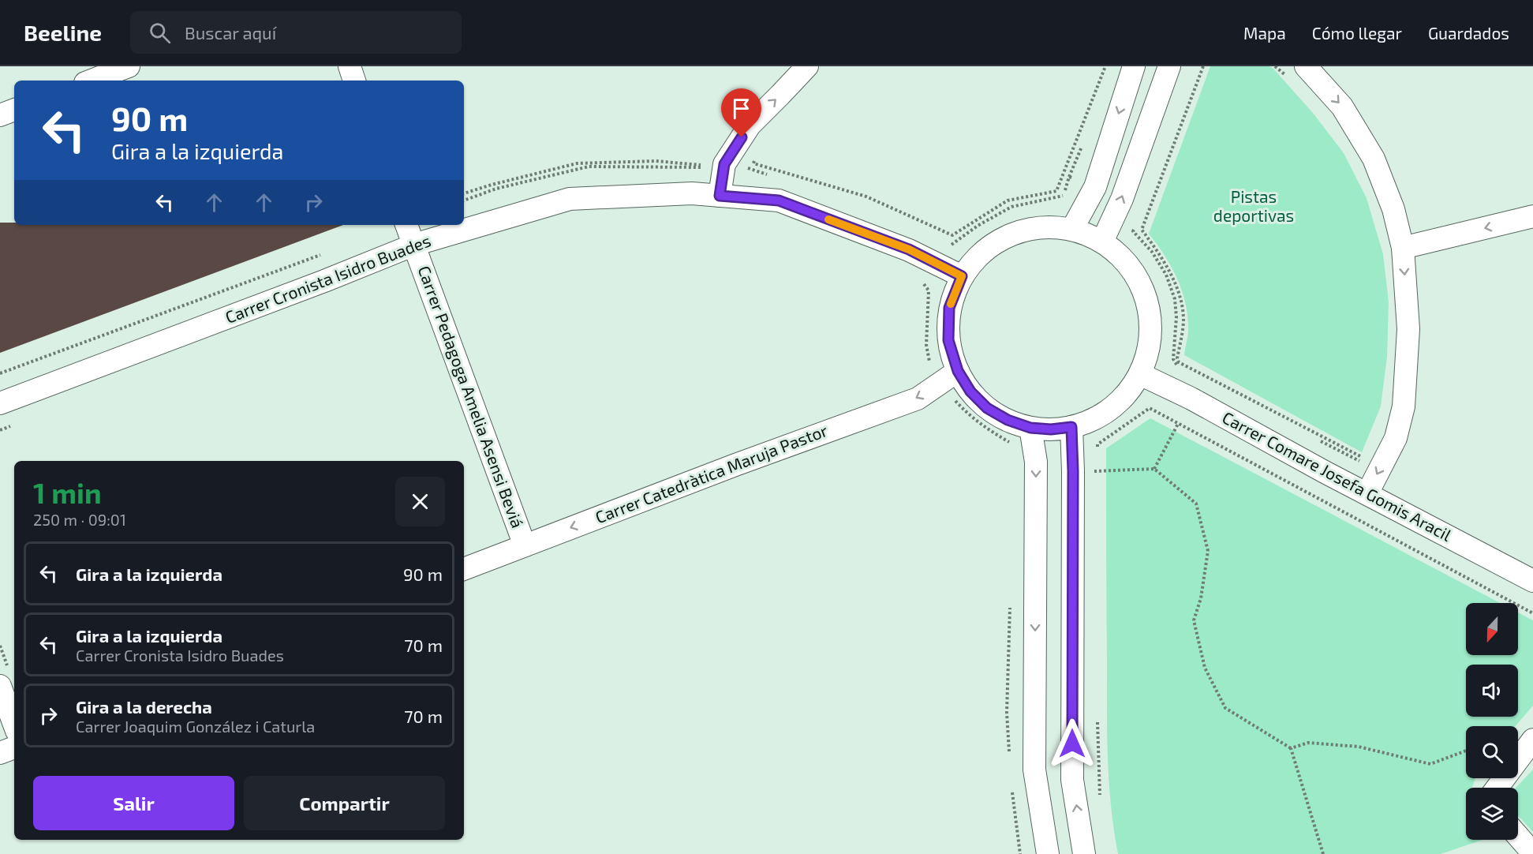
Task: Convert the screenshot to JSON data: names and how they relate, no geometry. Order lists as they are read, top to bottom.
{
  "streets": {
    "street": [
      "Carrer Cronista Isidro Buades",
      "Carrer Pedagoga Amelia Asensi Beviá",
      "Carrer Catedràtica Maruja Pastor",
      "Carrer Comare Josefa Gomis Aracil"
    ]
  },
  "crossings": [
    ["Carrer Cronista Isidro Buades", "Carrer Pedagoga Amelia Asensi Beviá"],
    ["Carrer Pedagoga Amelia Asensi Beviá", "Carrer Catedràtica Maruja Pastor"]
  ],
  "one_way": ["Carrer Catedràtica Maruja Pastor"],
  "parks": ["Pistas deportivas"],
  "north": "bottom",
  "page": {
    "header": "Beeline",
    "search": "Buscar aquí",
    "nav": ["Mapa", "Cómo llegar", "Guardados"],
    "turn": ["90 m", "Gira a la izquierda"],
    "heading": ["1 min", "250 m · 09:01"],
    "list": [
      {
        "name": "Gira a la izquierda",
        "value": "90 m"
      },
      {
        "name": "Gira a la izquierda",
        "note": "Carrer Cronista Isidro Buades",
        "value": "70 m"
      },
      {
        "name": "Gira a la derecha",
        "note": "Carrer Joaquim González i Caturla",
        "value": "70 m"
      }
    ],
    "buttons": ["Salir", "Compartir"]
  }
}
